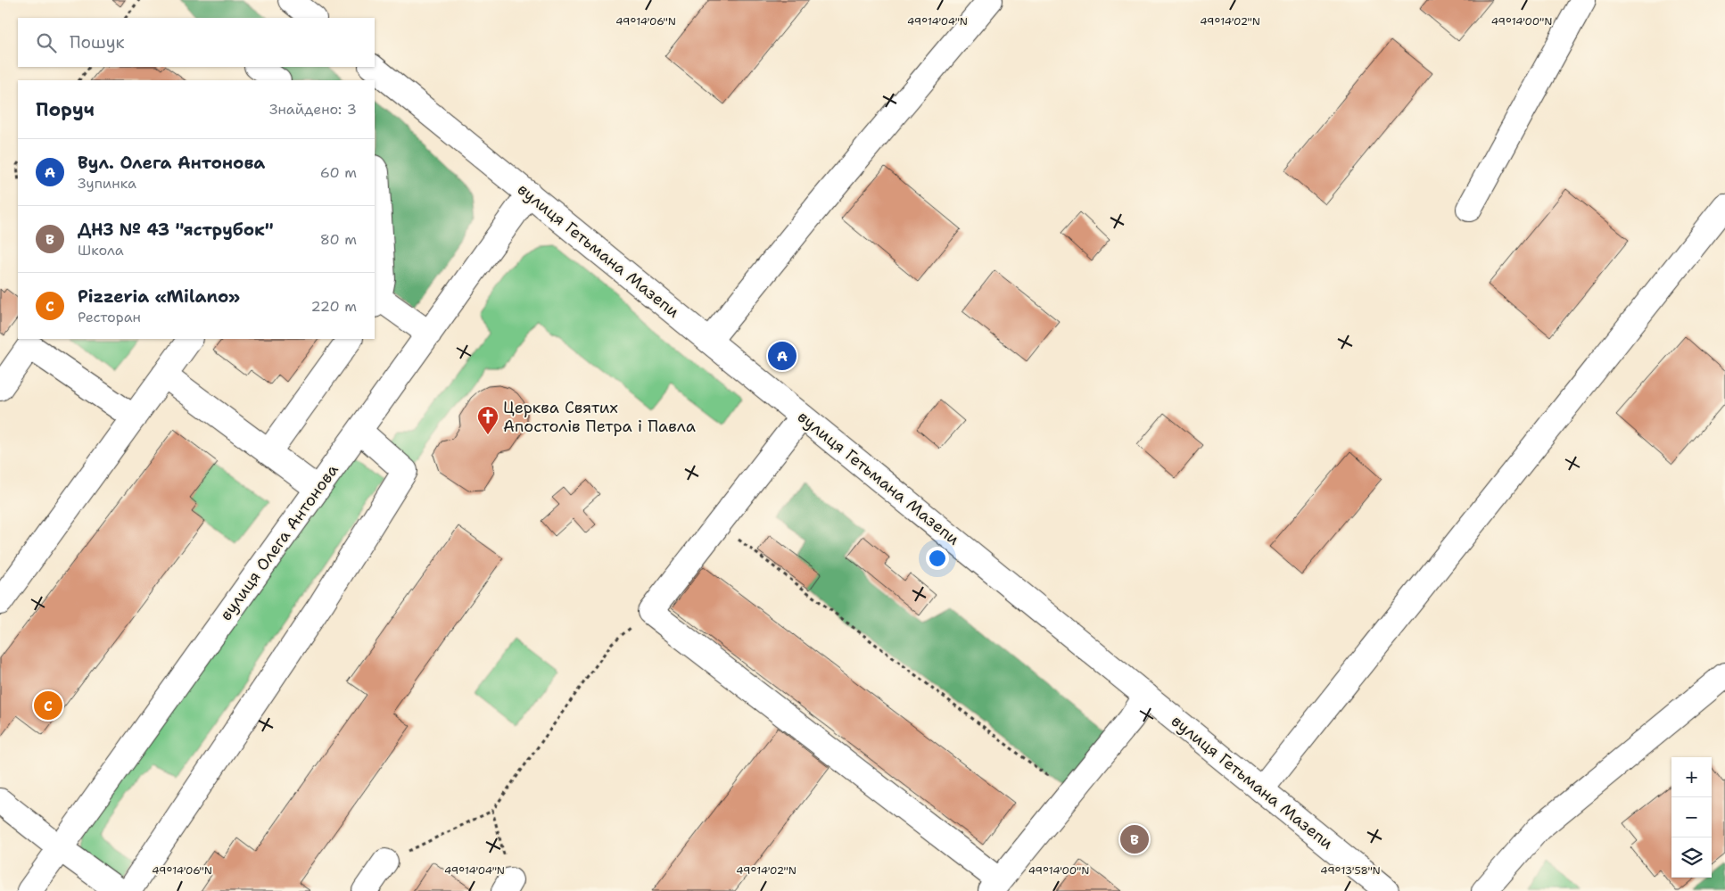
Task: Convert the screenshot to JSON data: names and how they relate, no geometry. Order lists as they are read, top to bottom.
{
  "streets": {
    "main road": ["вулиця Гетьмана Мазепи", "вулиця Олега Антонова"]
  },
  "crossings": [
    ["вулиця Гетьмана Мазепи", "вулиця Олега Антонова"]
  ],
  "places": {
    "church": ["Церква Святих Апостолів Петра і Павла"]
  },
  "page": {
    "search": "Пошук",
    "heading": ["Поруч", "Знайдено: 3"],
    "list": [
      {
        "mark": "A",
        "name": "Вул. Олега Антонова",
        "note": "Зупинка",
        "value": "60 m"
      },
      {
        "mark": "B",
        "name": "ДНЗ № 43 \"яструбок\"",
        "note": "Школа",
        "value": "80 m"
      },
      {
        "mark": "C",
        "name": "Pizzeria «Milano»",
        "note": "Ресторан",
        "value": "220 m"
      }
    ],
    "pins": ["A", "C", "B"],
    "map_buttons": ["+", "−"]
  },
  "coordinates": [
    "49°14'06\"N",
    "49°14'04\"N",
    "49°14'02\"N",
    "49°14'00\"N",
    "49°13'58\"N"
  ]
}
